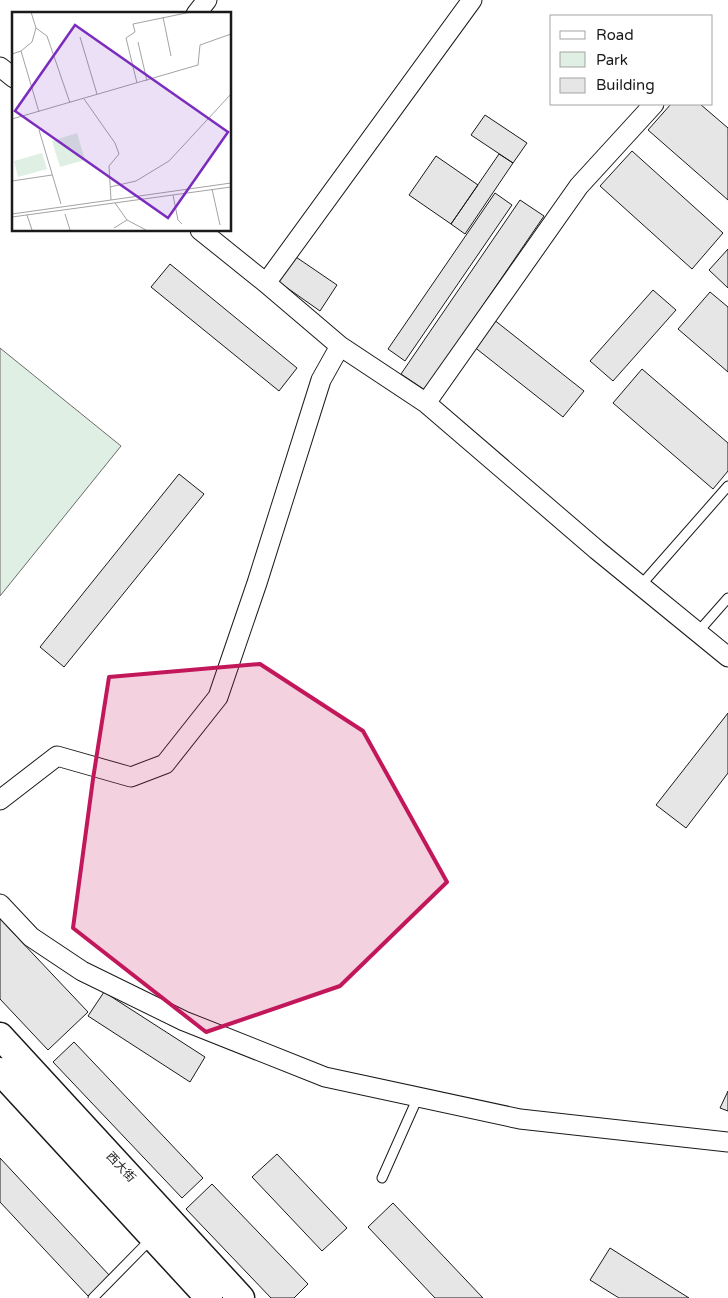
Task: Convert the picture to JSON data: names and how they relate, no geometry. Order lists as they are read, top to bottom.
{
  "streets": {
    "main road": ["西大街"]
  },
  "legend": ["Road", "Park", "Building"]
}
